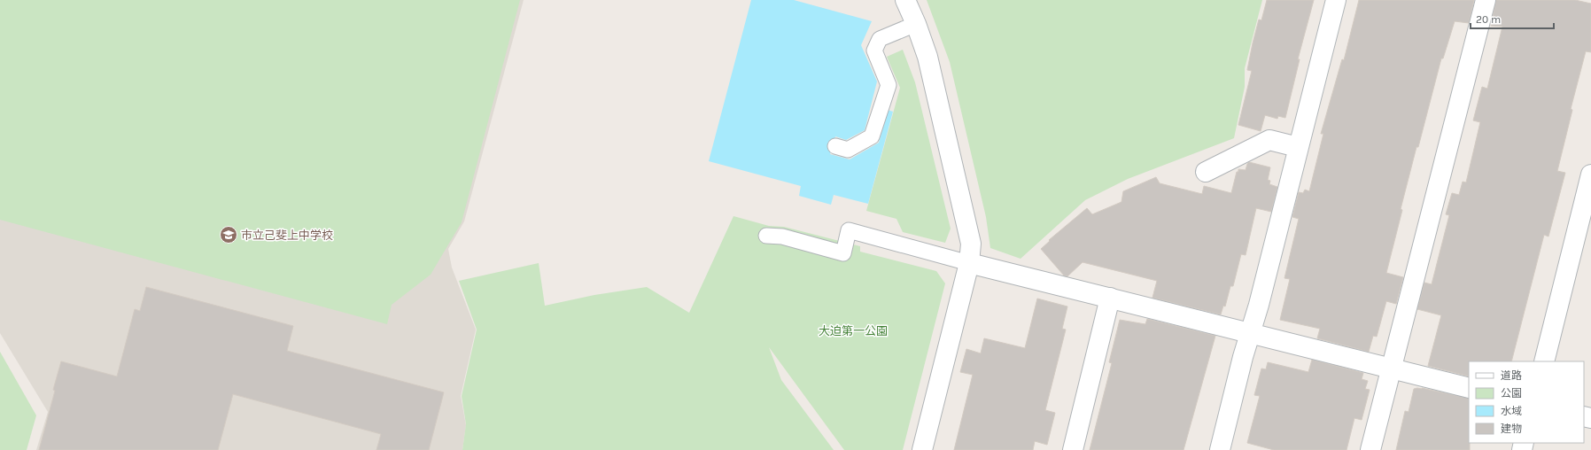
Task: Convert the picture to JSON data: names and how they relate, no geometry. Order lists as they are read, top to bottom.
{
  "parks": ["大迫第一公園"],
  "places": {
    "school or university": ["市立己斐上中学校"]
  },
  "legend": [
    "道路",
    "公園",
    "水域",
    "建物"
  ],
  "scale_bar": "20 m"
}
